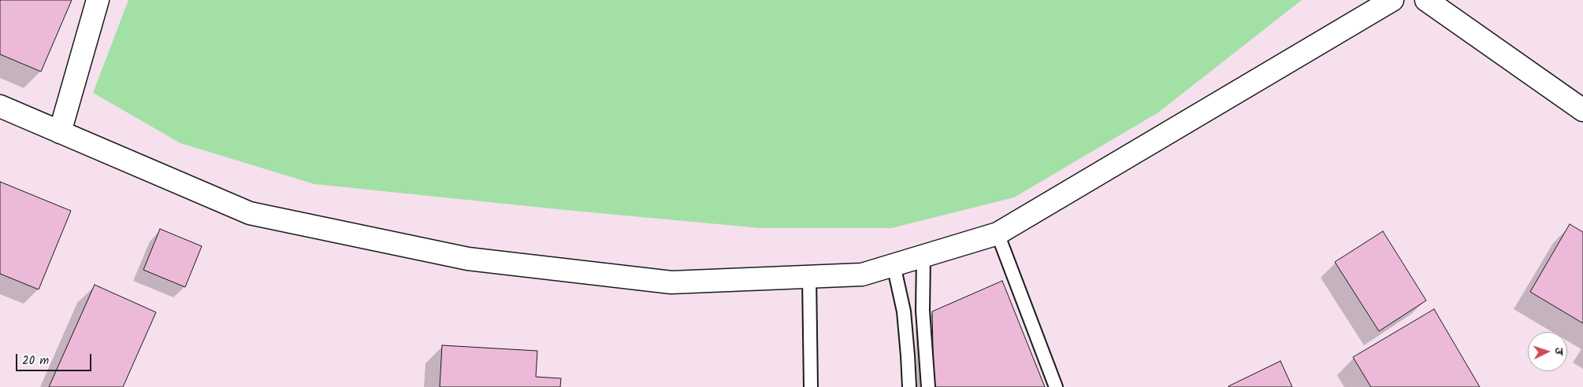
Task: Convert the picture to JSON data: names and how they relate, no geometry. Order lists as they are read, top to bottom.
{
  "scale_bar": "20 m",
  "north": "right"
}
